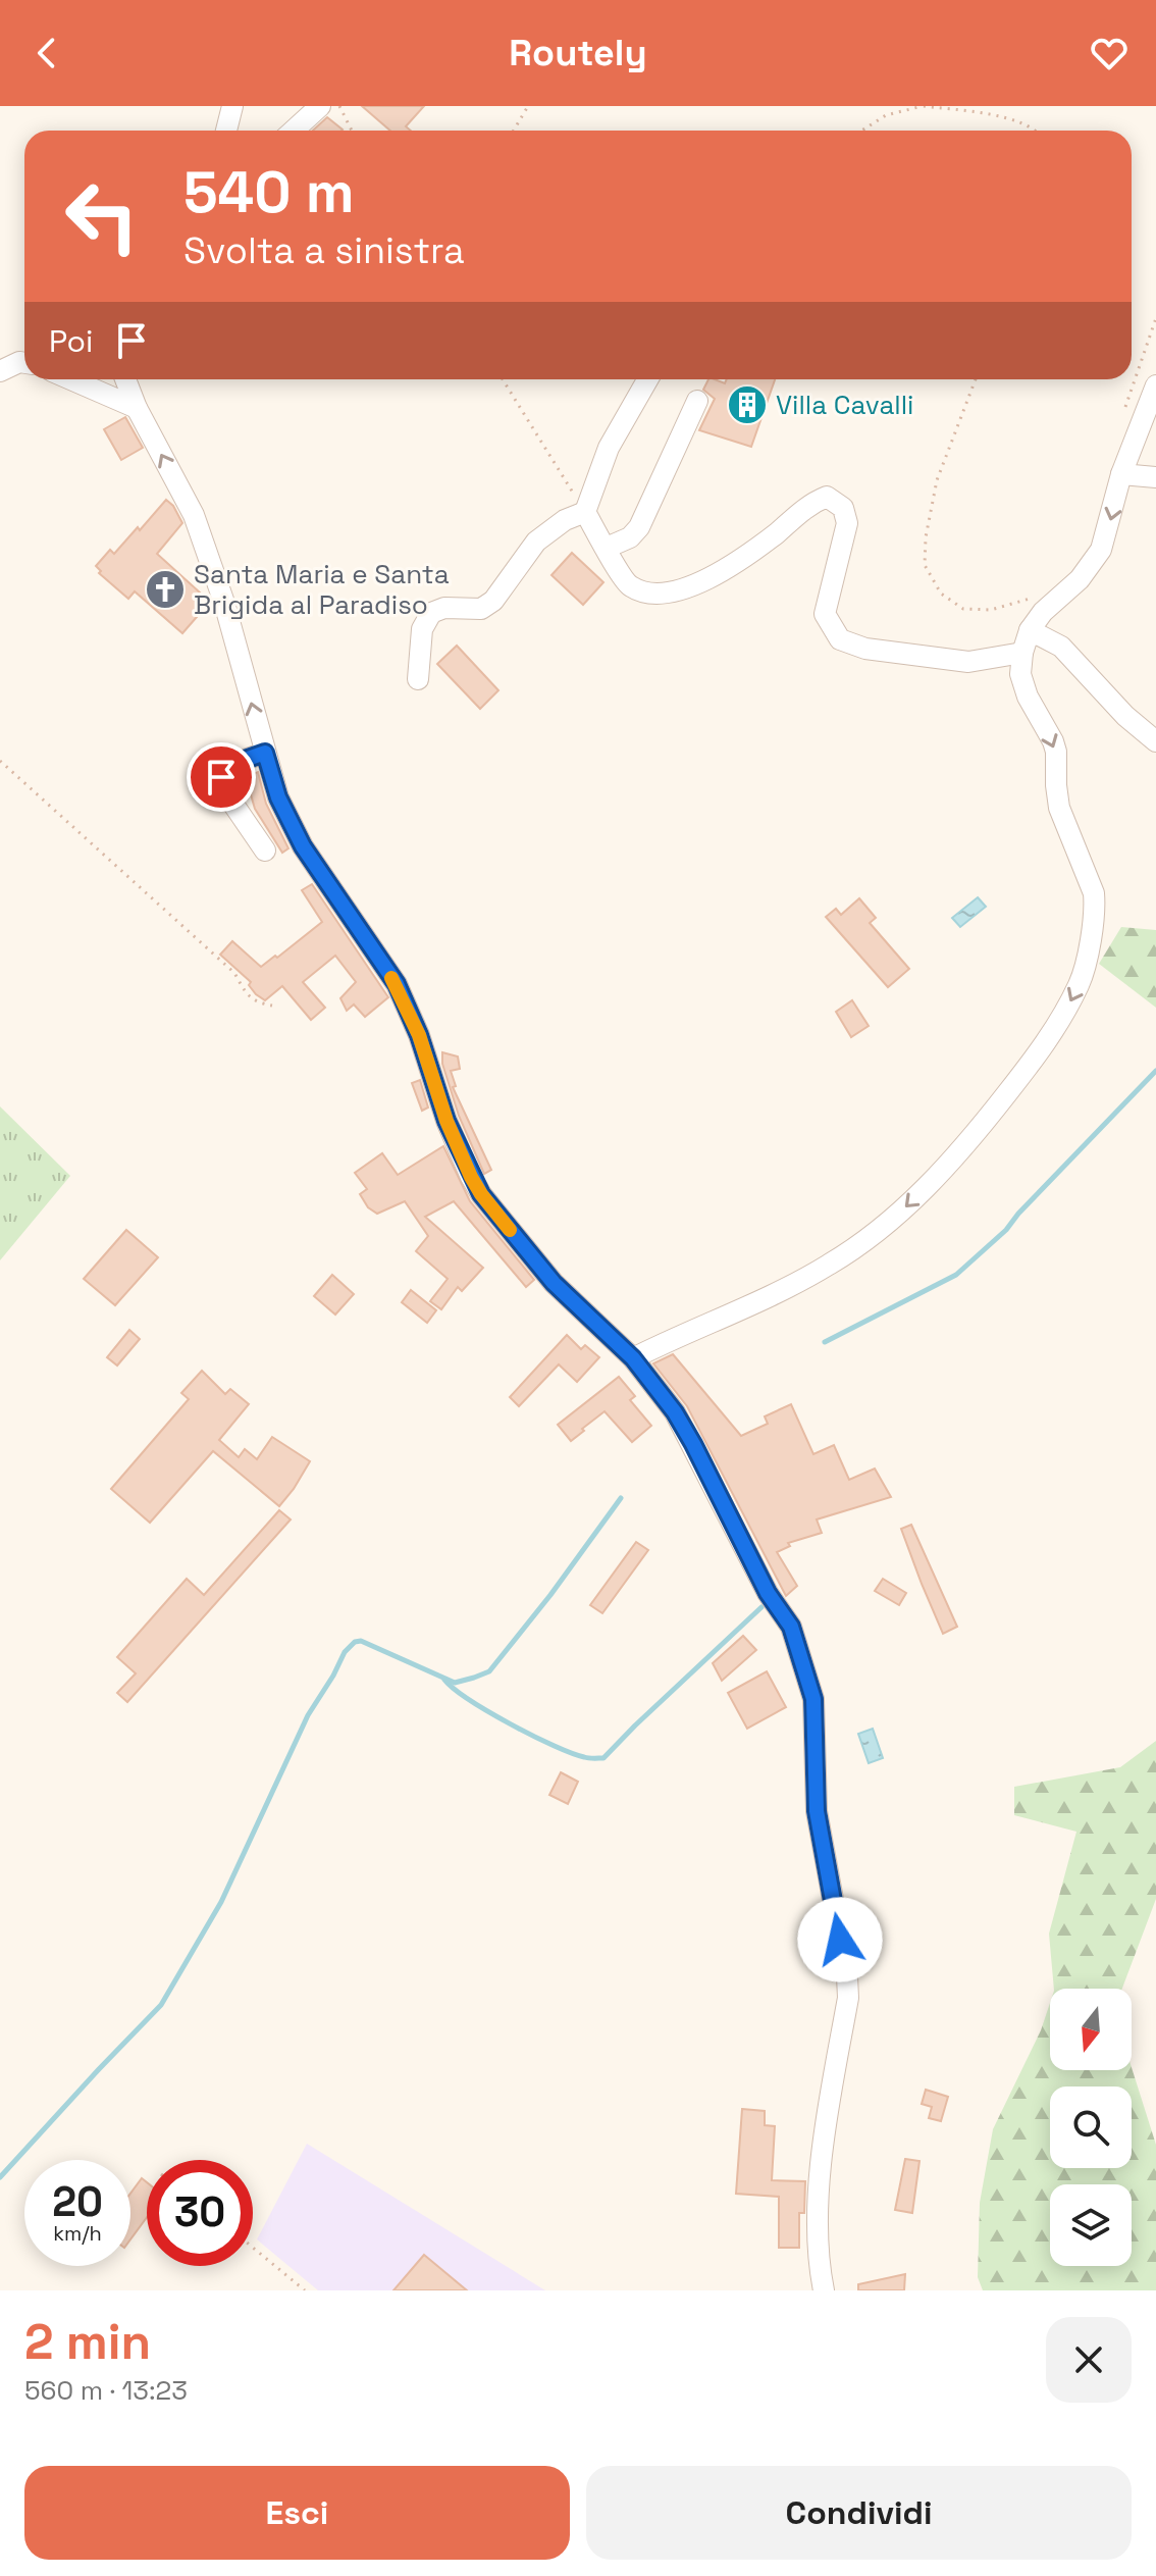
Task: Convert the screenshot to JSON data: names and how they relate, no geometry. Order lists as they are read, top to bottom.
{
  "places": {
    "building": ["Villa Cavalli"],
    "church": ["Santa Maria e Santa Brigida al Paradiso"]
  },
  "north": "bottom",
  "page": {
    "header": "Routely",
    "turn": ["540 m", "Svolta a sinistra"],
    "then": "Poi",
    "speed": "20 km/h",
    "limit": "30",
    "heading": ["2 min", "560 m · 13:23"],
    "buttons": ["Esci", "Condividi"]
  }
}
